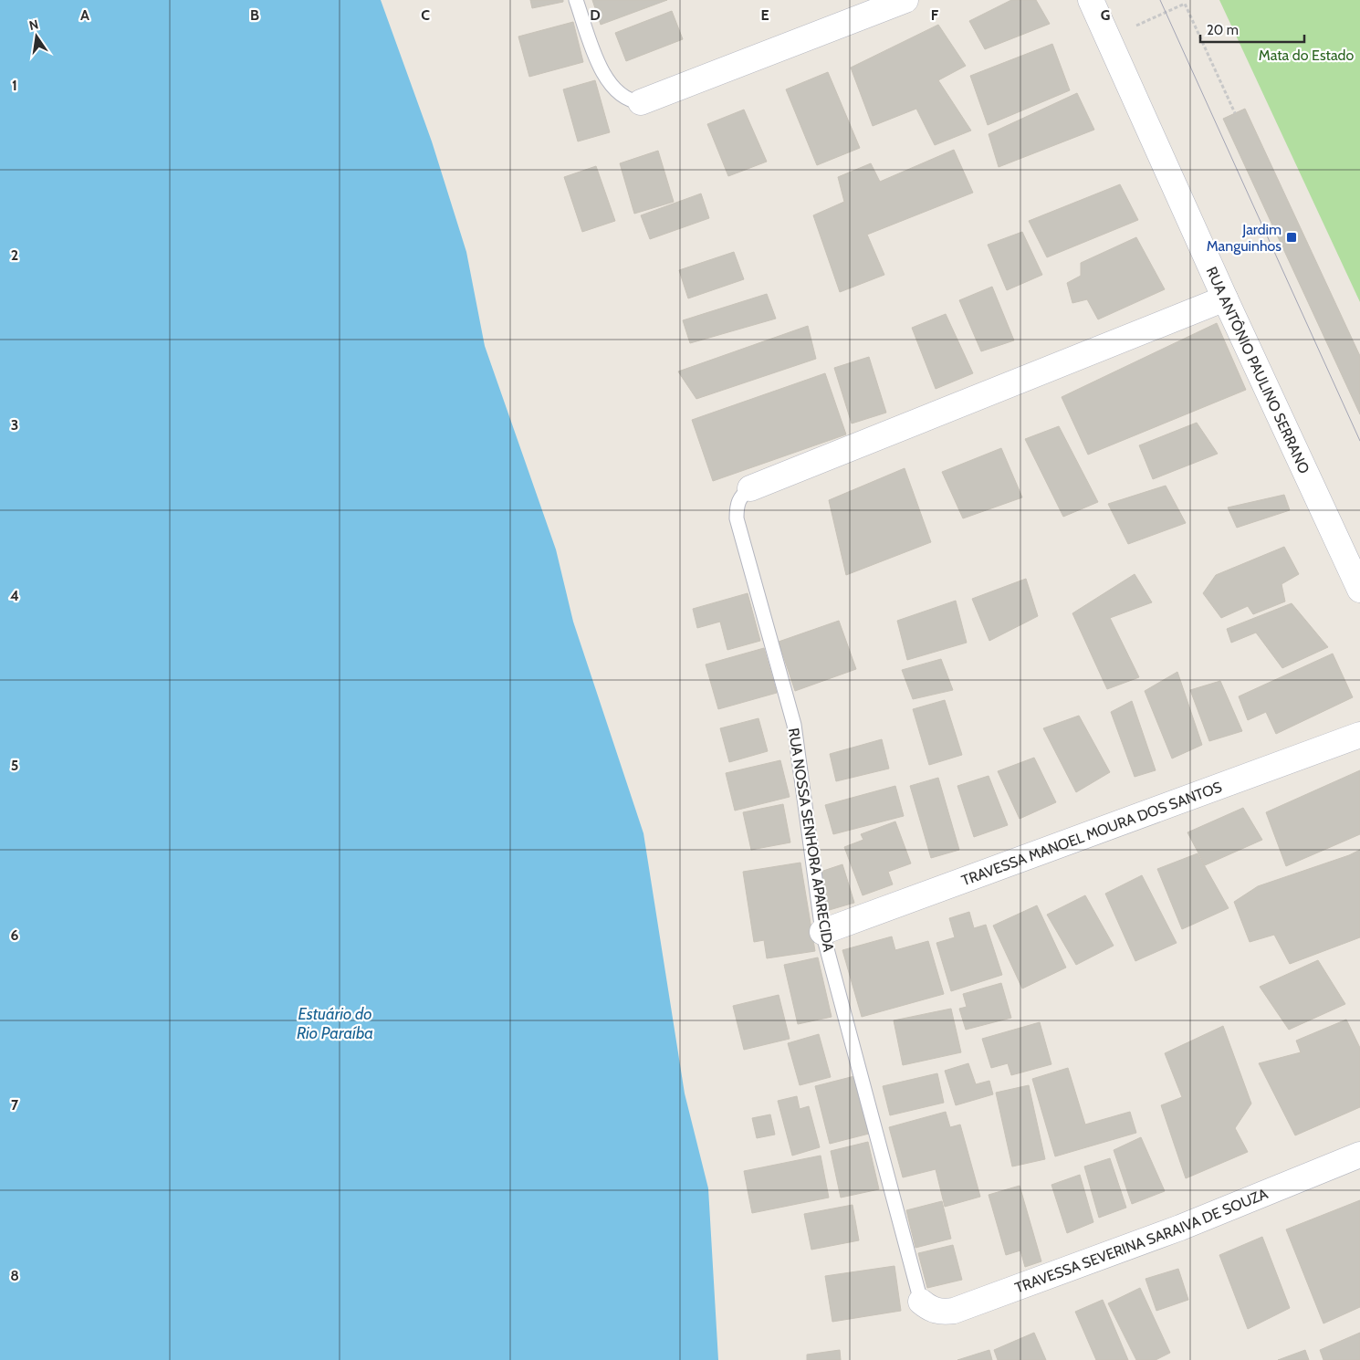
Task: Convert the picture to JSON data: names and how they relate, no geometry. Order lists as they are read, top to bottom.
{
  "streets": {
    "street": ["RUA ANTÔNIO PAULINO SERRANO", "TRAVESSA MANOEL MOURA DOS SANTOS", "TRAVESSA SEVERINA SARAIVA DE SOUZA"],
    "lane": ["RUA NOSSA SENHORA APARECIDA"]
  },
  "crossings": [
    ["TRAVESSA MANOEL MOURA DOS SANTOS", "RUA NOSSA SENHORA APARECIDA"],
    ["RUA NOSSA SENHORA APARECIDA", "TRAVESSA SEVERINA SARAIVA DE SOUZA"]
  ],
  "water": ["Estuário do Rio Paraíba"],
  "parks": ["Mata do Estado"],
  "places": {
    "transit": ["Jardim Manguinhos"]
  },
  "scale_bar": "20 m",
  "north": "top",
  "grid": {
    "columns": [
      "A",
      "B",
      "C",
      "D",
      "E",
      "F",
      "G"
    ],
    "rows": [
      "1",
      "2",
      "3",
      "4",
      "5",
      "6",
      "7",
      "8"
    ]
  }
}
